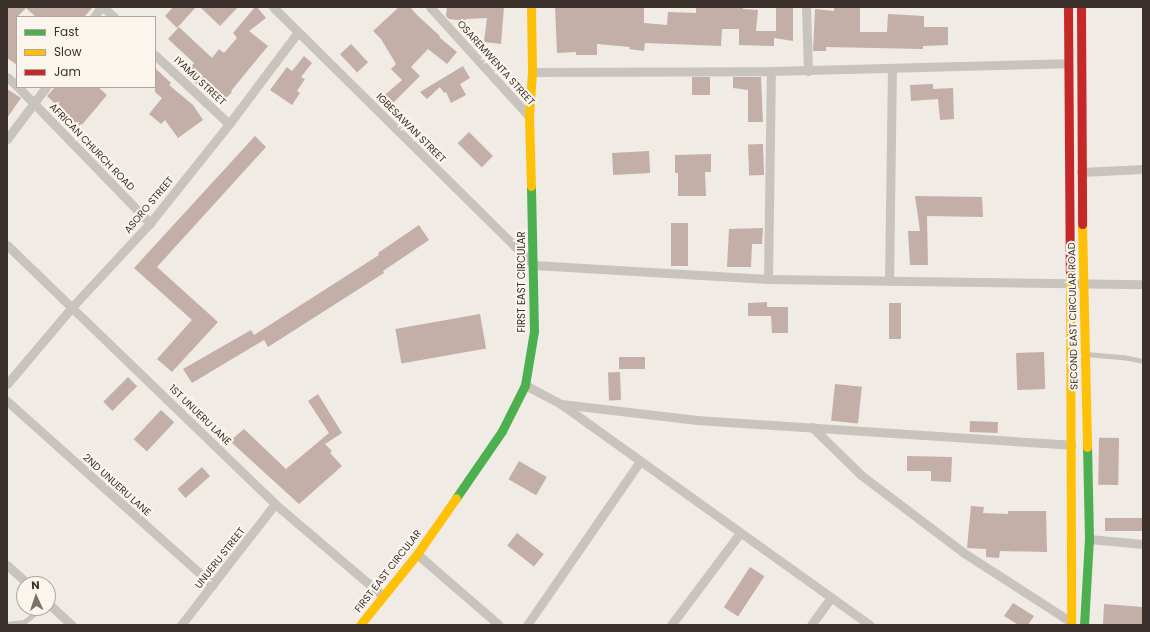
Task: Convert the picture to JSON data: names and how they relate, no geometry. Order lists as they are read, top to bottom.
{
  "streets": {
    "main road": ["FIRST EAST CIRCULAR", "SECOND EAST CIRCULAR ROAD"],
    "street": [
      "OSAREMWENTA STREET",
      "IYAMU STREET",
      "IGBESAWAN STREET",
      "AFRICAN CHURCH ROAD",
      "ASORO STREET",
      "1ST UNUERU LANE",
      "2ND UNUERU LANE",
      "UNUERU STREET"
    ]
  },
  "crossings": [
    ["OSAREMWENTA STREET", "FIRST EAST CIRCULAR"],
    ["IYAMU STREET", "ASORO STREET"],
    ["IGBESAWAN STREET", "ASORO STREET"],
    ["IGBESAWAN STREET", "FIRST EAST CIRCULAR"],
    ["AFRICAN CHURCH ROAD", "ASORO STREET"],
    ["ASORO STREET", "1ST UNUERU LANE"],
    ["FIRST EAST CIRCULAR", "1ST UNUERU LANE"],
    ["1ST UNUERU LANE", "UNUERU STREET"],
    ["2ND UNUERU LANE", "UNUERU STREET"]
  ],
  "legend": ["Fast", "Slow", "Jam"],
  "north": "top"
}
